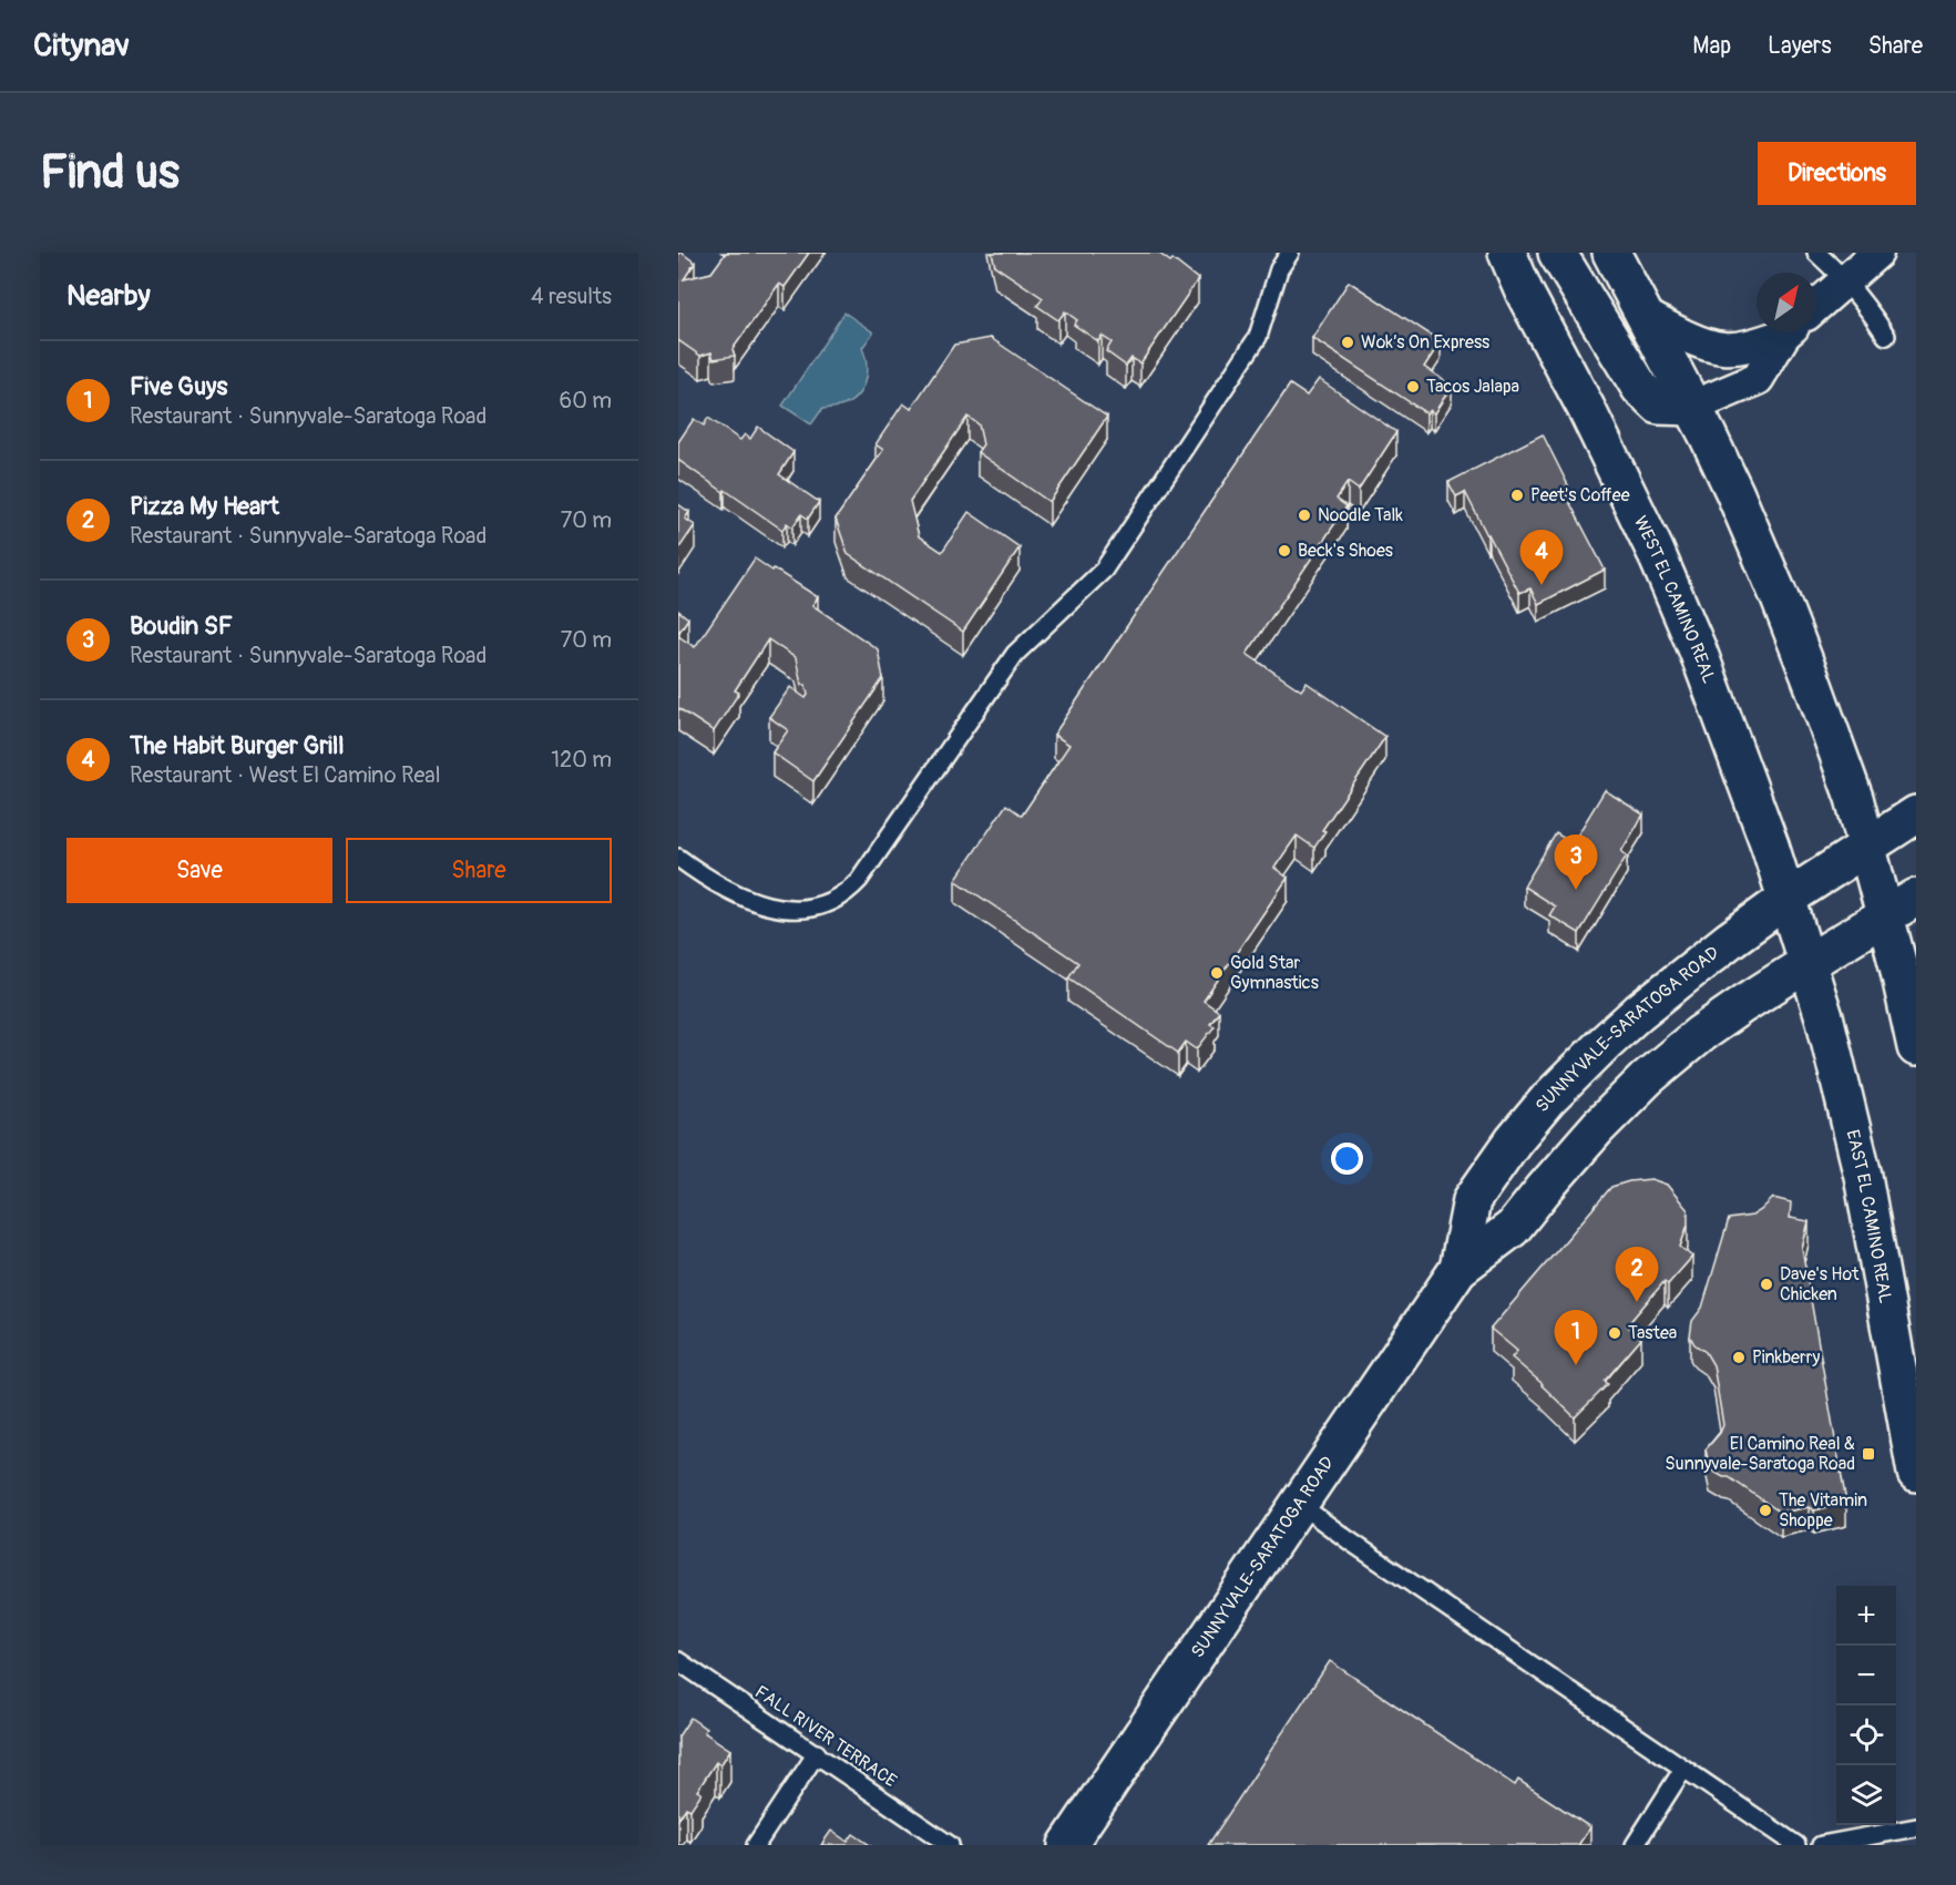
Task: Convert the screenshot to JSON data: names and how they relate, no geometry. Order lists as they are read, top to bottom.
{
  "streets": {
    "main road": ["WEST EL CAMINO REAL", "SUNNYVALE-SARATOGA ROAD", "EAST EL CAMINO REAL"],
    "lane": ["FALL RIVER TERRACE"]
  },
  "crossings": [
    ["WEST EL CAMINO REAL", "SUNNYVALE-SARATOGA ROAD"],
    ["WEST EL CAMINO REAL", "EAST EL CAMINO REAL"],
    ["SUNNYVALE-SARATOGA ROAD", "EAST EL CAMINO REAL"]
  ],
  "places": {
    "other": [
      "Wok’s On Express",
      "Tacos Jalapa",
      "Peet's Coffee",
      "Noodle Talk",
      "Beck's Shoes",
      "Gold Star Gymnastics",
      "Dave's Hot Chicken",
      "Tastea",
      "Pinkberry",
      "The Vitamin Shoppe"
    ],
    "transit": ["El Camino Real & Sunnyvale-Saratoga Road"]
  },
  "north": "top right",
  "page": {
    "header": "Citynav",
    "nav": ["Map", "Layers", "Share"],
    "buttons": [
      "Directions",
      ["Save", "Share"]
    ],
    "title": "Find us",
    "heading": ["Nearby", "4 results"],
    "list": [
      {
        "mark": "1",
        "name": "Five Guys",
        "note": "Restaurant · Sunnyvale-Saratoga Road",
        "value": "60 m"
      },
      {
        "mark": "2",
        "name": "Pizza My Heart",
        "note": "Restaurant · Sunnyvale-Saratoga Road",
        "value": "70 m"
      },
      {
        "mark": "3",
        "name": "Boudin SF",
        "note": "Restaurant · Sunnyvale-Saratoga Road",
        "value": "70 m"
      },
      {
        "mark": "4",
        "name": "The Habit Burger Grill",
        "note": "Restaurant · West El Camino Real",
        "value": "120 m"
      }
    ],
    "pins": [
      "4",
      "3",
      "2",
      "1"
    ],
    "map_buttons": ["+", "−"]
  }
}
